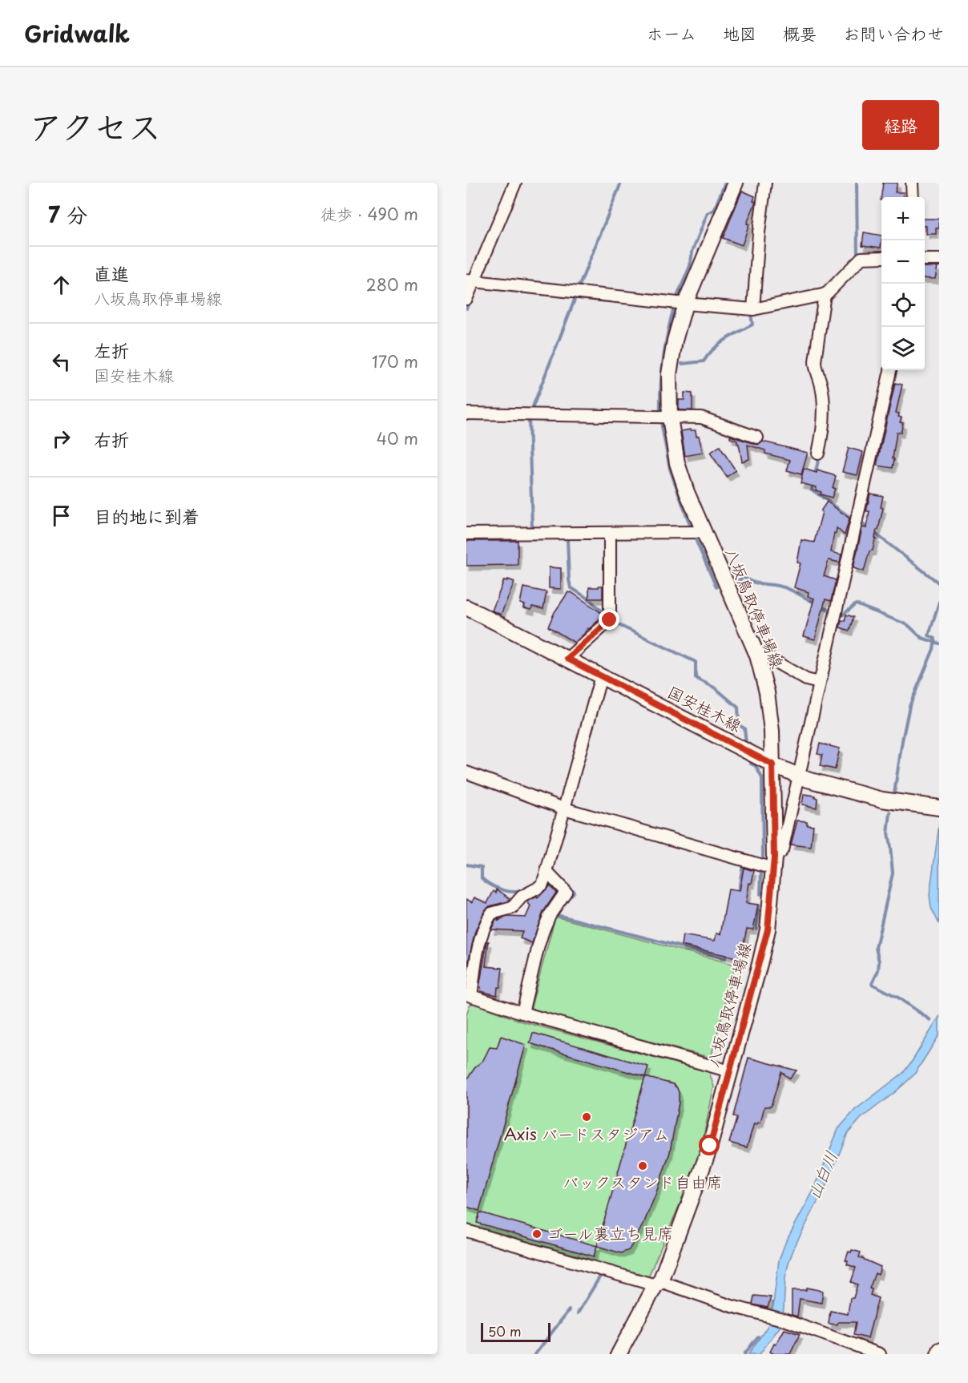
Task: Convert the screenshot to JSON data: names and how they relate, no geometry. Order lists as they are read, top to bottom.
{
  "streets": {
    "main road": ["八坂鳥取停車場線", "国安桂木線"]
  },
  "crossings": [
    ["八坂鳥取停車場線", "国安桂木線"]
  ],
  "water": ["山白川"],
  "places": ["Axis バードスタジアム", "バックスタンド自由席", "ゴール裏立ち見席"],
  "scale_bar": "50 m",
  "page": {
    "header": "Gridwalk",
    "nav": [
      "ホーム",
      "地図",
      "概要",
      "お問い合わせ"
    ],
    "title": "アクセス",
    "buttons": "経路",
    "heading": ["7 分", "徒歩 · 490 m"],
    "map_buttons": ["+", "−"],
    "list": [
      ["直進", "八坂鳥取停車場線", "280 m"],
      ["左折", "国安桂木線", "170 m"],
      ["右折", "40 m"],
      "目的地に到着"
    ],
    "scale": "50 m"
  }
}
